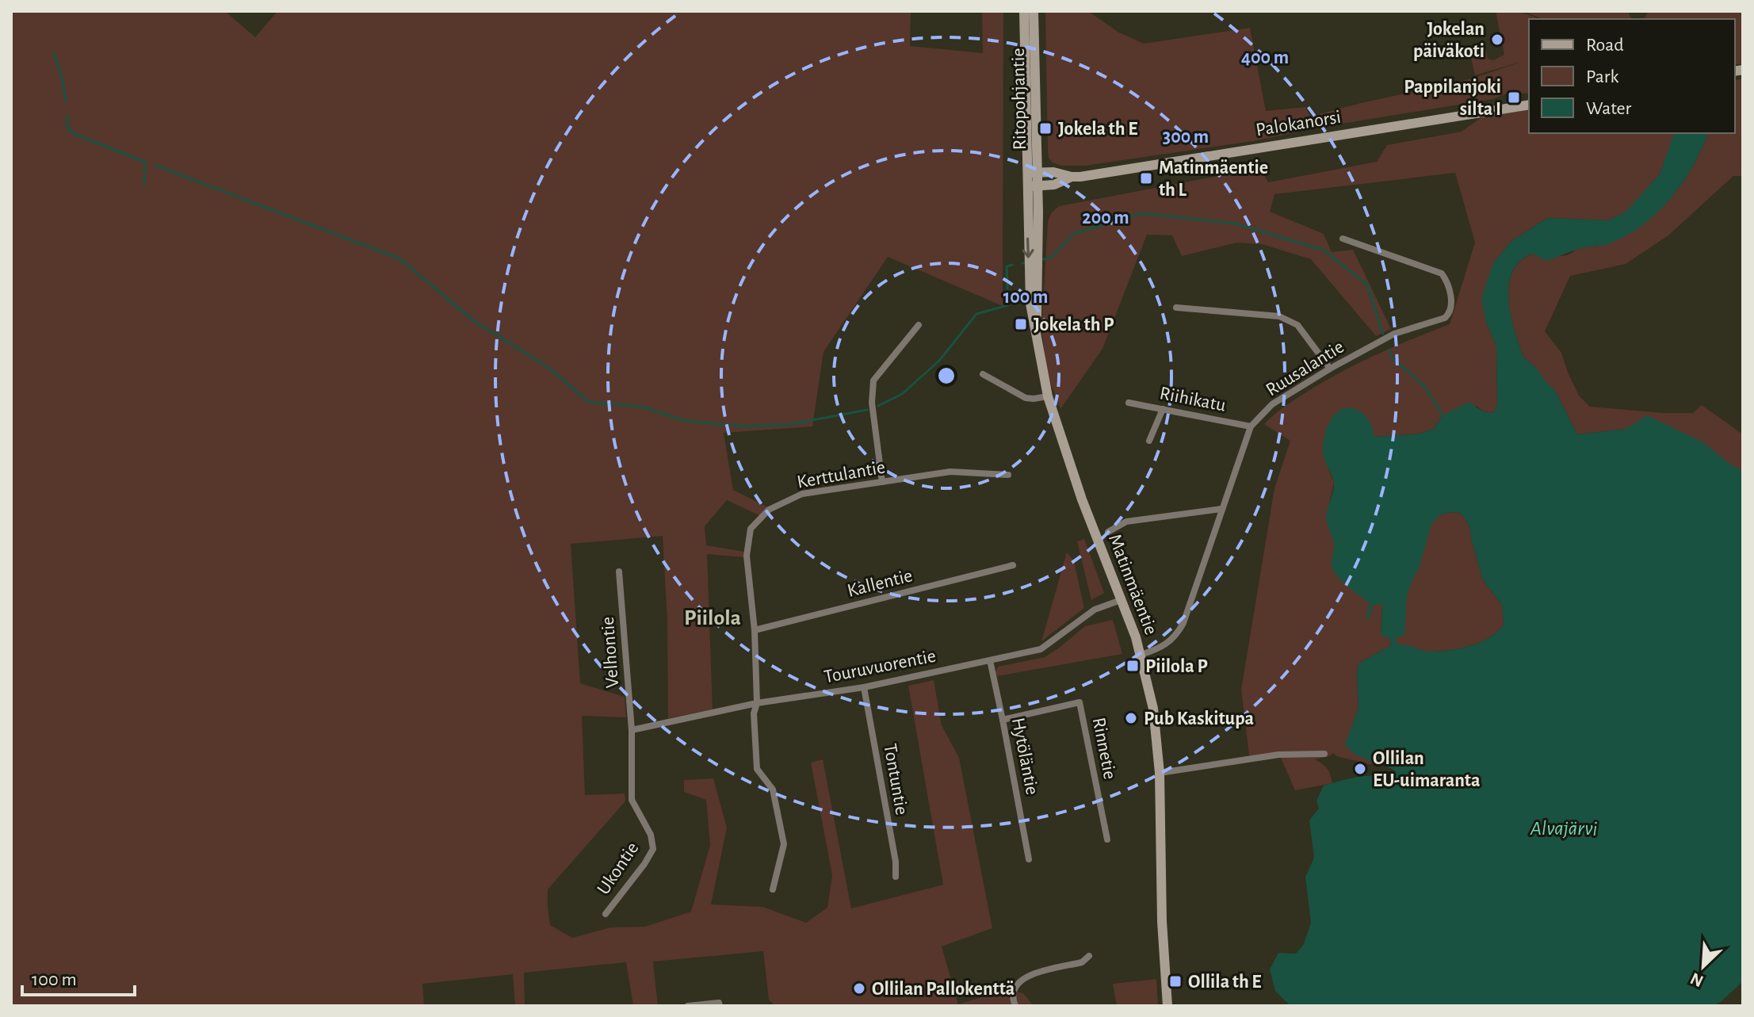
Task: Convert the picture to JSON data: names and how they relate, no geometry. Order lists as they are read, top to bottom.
{
  "streets": {
    "main road": ["Ritopohjantie", "Palokanorsi", "Matinmäentie"],
    "street": [
      "Ruusalantie",
      "Riihikatu",
      "Kerttulantie",
      "Kallentie",
      "Velhontie",
      "Touruvuorentie",
      "Rinnetie",
      "Hytöläntie",
      "Tontuntie",
      "Ukontie"
    ]
  },
  "crossings": [
    ["Ritopohjantie", "Palokanorsi"],
    ["Ritopohjantie", "Matinmäentie"],
    ["Palokanorsi", "Matinmäentie"],
    ["Ruusalantie", "Riihikatu"],
    ["Ruusalantie", "Matinmäentie"],
    ["Kerttulantie", "Kallentie"],
    ["Kerttulantie", "Touruvuorentie"],
    ["Matinmäentie", "Touruvuorentie"],
    ["Velhontie", "Touruvuorentie"],
    ["Velhontie", "Ukontie"],
    ["Touruvuorentie", "Hytöläntie"],
    ["Touruvuorentie", "Tontuntie"],
    ["Touruvuorentie", "Ukontie"],
    ["Rinnetie", "Hytöläntie"]
  ],
  "districts": ["Piilola"],
  "water": ["Alvajärvi"],
  "places": {
    "other": [
      "Jokelan päiväkoti",
      "Pub Kaskitupa",
      "Ollilan EU-uimaranta",
      "Ollilan Pallokenttä"
    ],
    "transit": [
      "Pappilanjoki silta I",
      "Jokela th E",
      "Matinmäentie th L",
      "Jokela th P",
      "Piilola P",
      "Ollila th E"
    ]
  },
  "legend": ["Road", "Park", "Water"],
  "scale_bar": "100 m",
  "north": "bottom left",
  "rings": [
    "400 m",
    "300 m",
    "200 m",
    "100 m"
  ]
}
